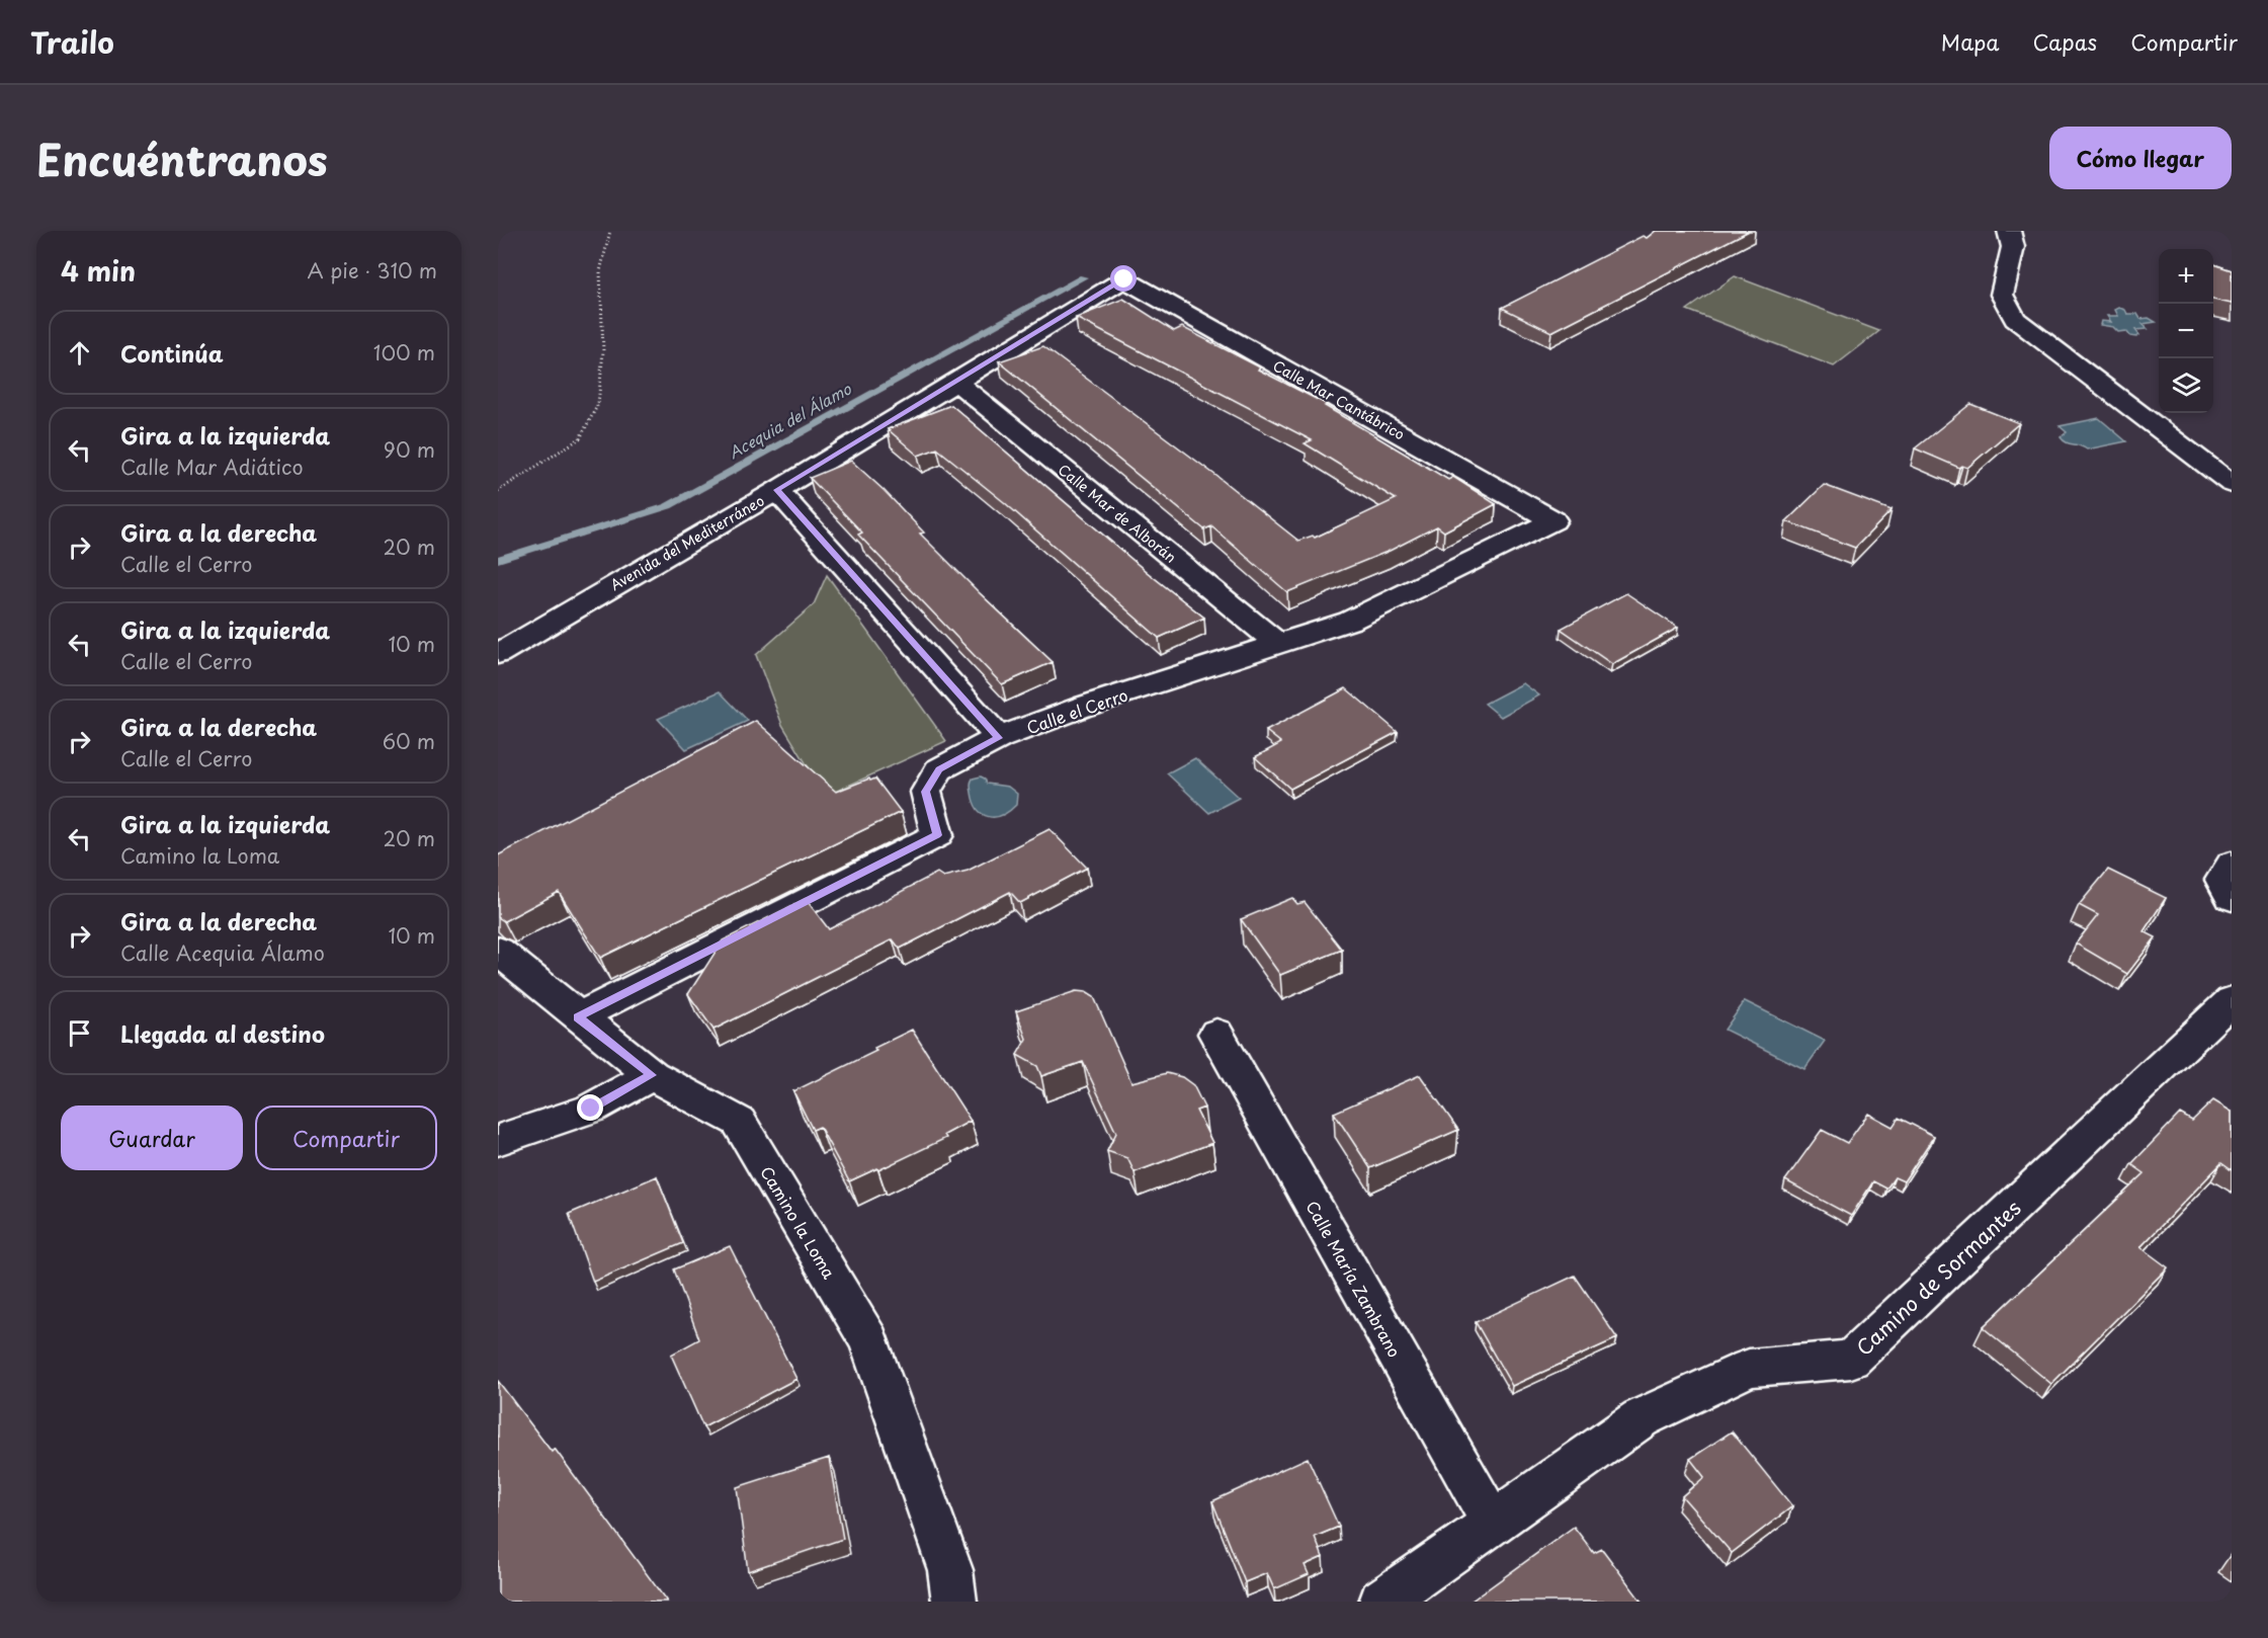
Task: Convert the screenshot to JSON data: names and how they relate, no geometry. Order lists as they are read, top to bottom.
{
  "streets": {
    "street": [
      "Calle Mar Cantábrico",
      "Calle Mar de Alborán",
      "Avenida del Mediterráneo",
      "Calle el Cerro",
      "Camino la Loma",
      "Camino de Sormantes",
      "Calle María Zambrano"
    ]
  },
  "crossings": [
    ["Calle Mar Cantábrico", "Avenida del Mediterráneo"],
    ["Calle Mar Cantábrico", "Calle el Cerro"],
    ["Calle Mar de Alborán", "Avenida del Mediterráneo"],
    ["Calle Mar de Alborán", "Calle el Cerro"],
    ["Calle el Cerro", "Camino la Loma"],
    ["Camino de Sormantes", "Calle María Zambrano"]
  ],
  "water": ["Acequia del Álamo"],
  "page": {
    "header": "Trailo",
    "nav": ["Mapa", "Capas", "Compartir"],
    "title": "Encuéntranos",
    "buttons": [
      "Cómo llegar",
      ["Guardar", "Compartir"]
    ],
    "heading": ["4 min", "A pie · 310 m"],
    "map_buttons": ["+", "−"],
    "list": [
      ["Continúa", "100 m"],
      ["Gira a la izquierda", "Calle Mar Adiático", "90 m"],
      ["Gira a la derecha", "Calle el Cerro", "20 m"],
      ["Gira a la izquierda", "Calle el Cerro", "10 m"],
      ["Gira a la derecha", "Calle el Cerro", "60 m"],
      ["Gira a la izquierda", "Camino la Loma", "20 m"],
      ["Gira a la derecha", "Calle Acequia Álamo", "10 m"],
      "Llegada al destino"
    ]
  }
}
